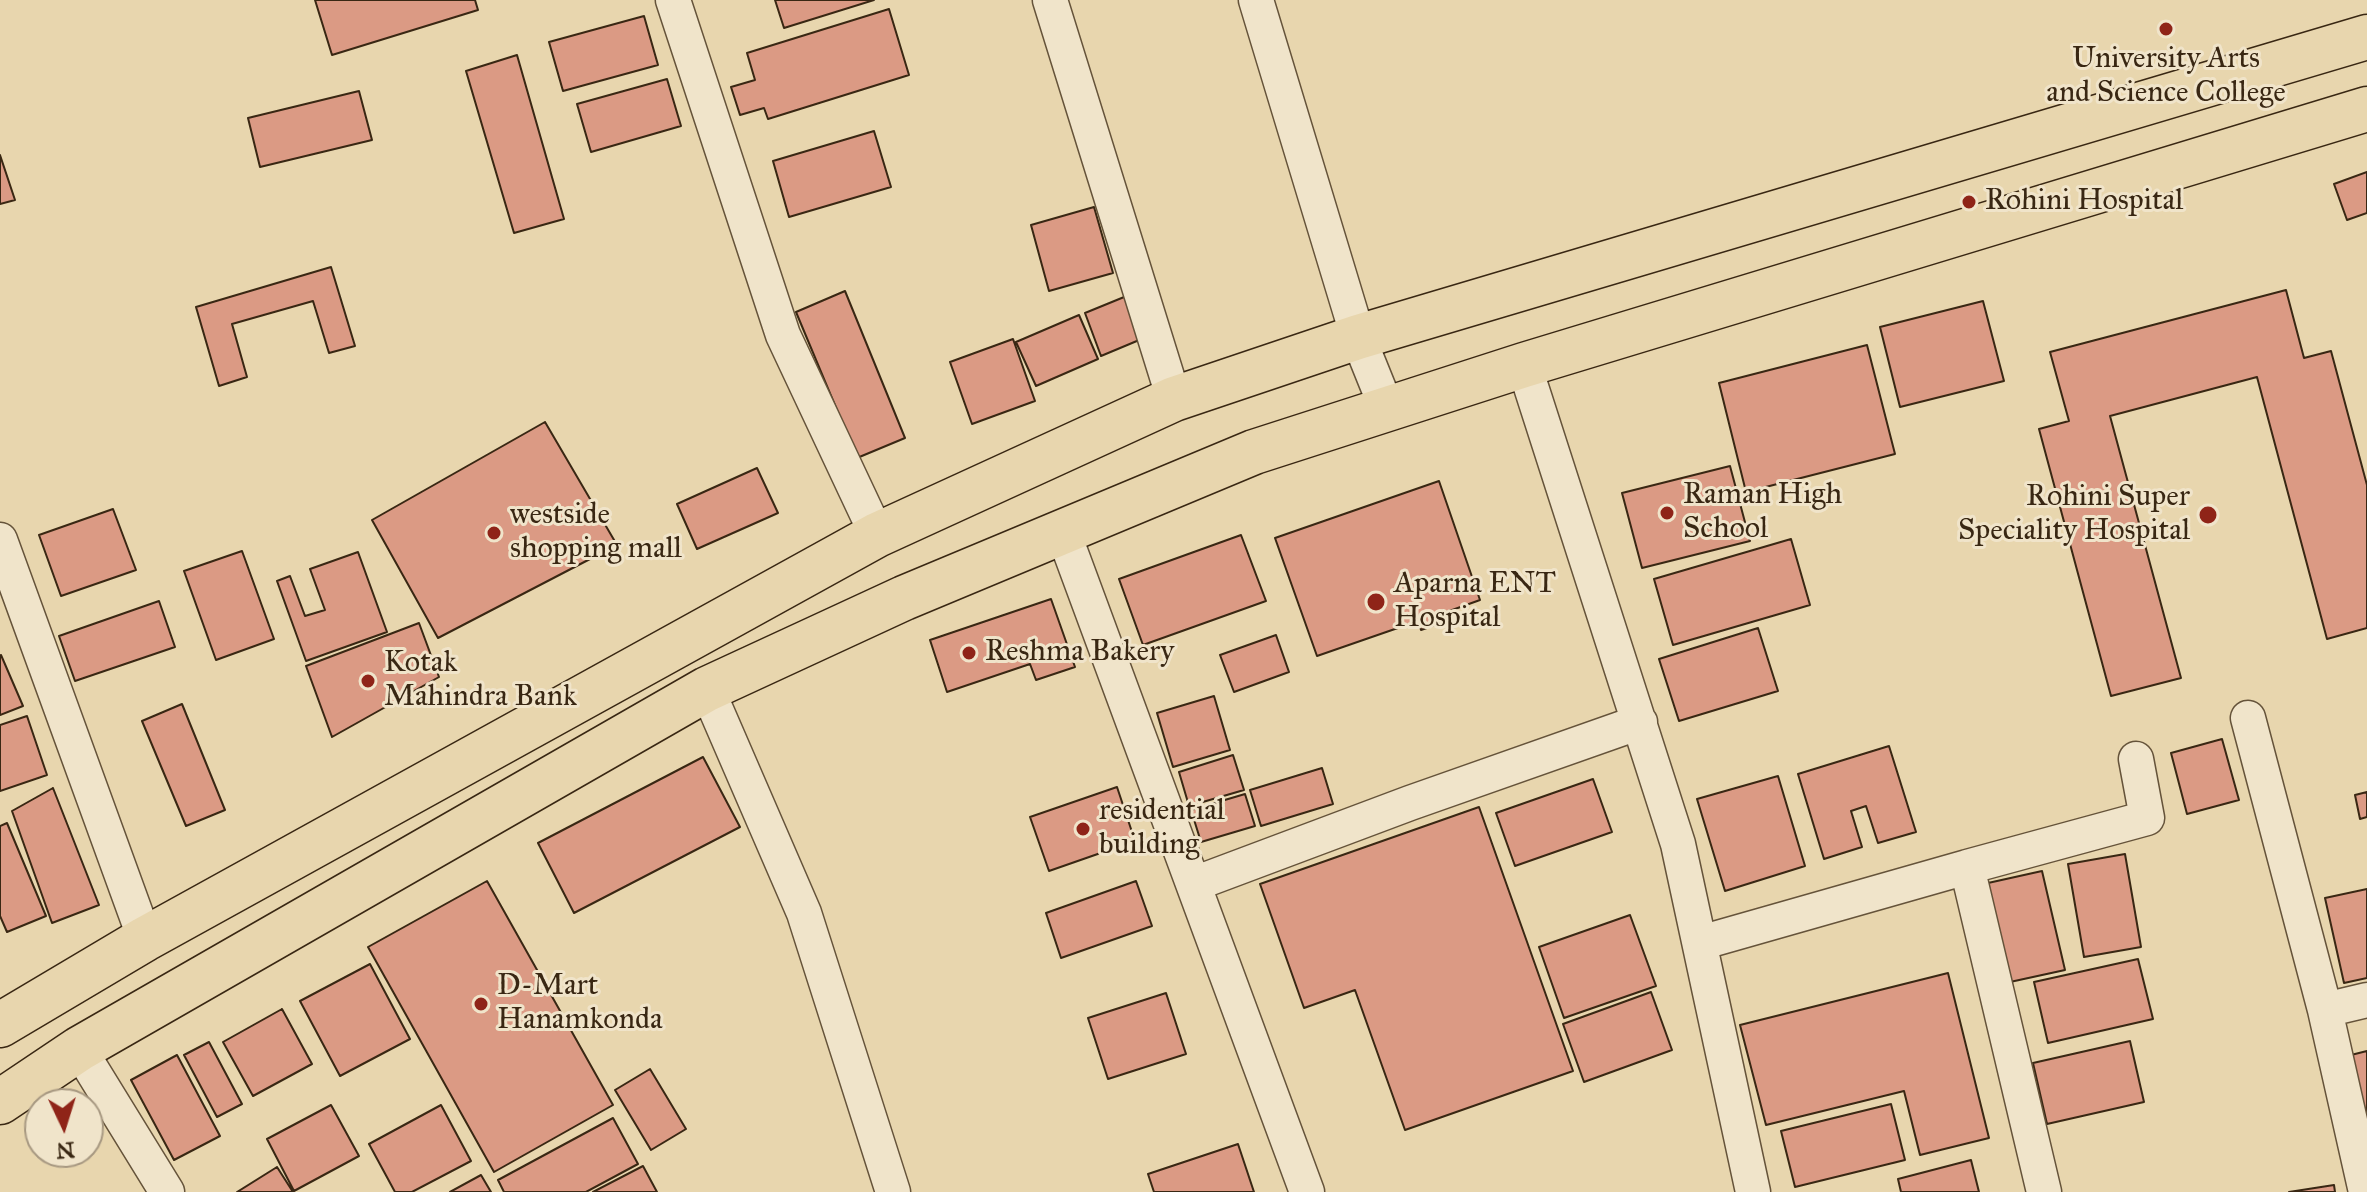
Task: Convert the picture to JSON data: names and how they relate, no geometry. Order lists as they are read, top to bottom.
{
  "places": [
    "University Arts and Science College",
    "Rohini Hospital",
    "Raman High School",
    "Rohini Super Speciality Hospital",
    "westside shopping mall",
    "Aparna ENT Hospital",
    "Reshma Bakery",
    "Kotak Mahindra Bank",
    "residential building",
    "D-Mart Hanamkonda"
  ],
  "north": "bottom"
}
